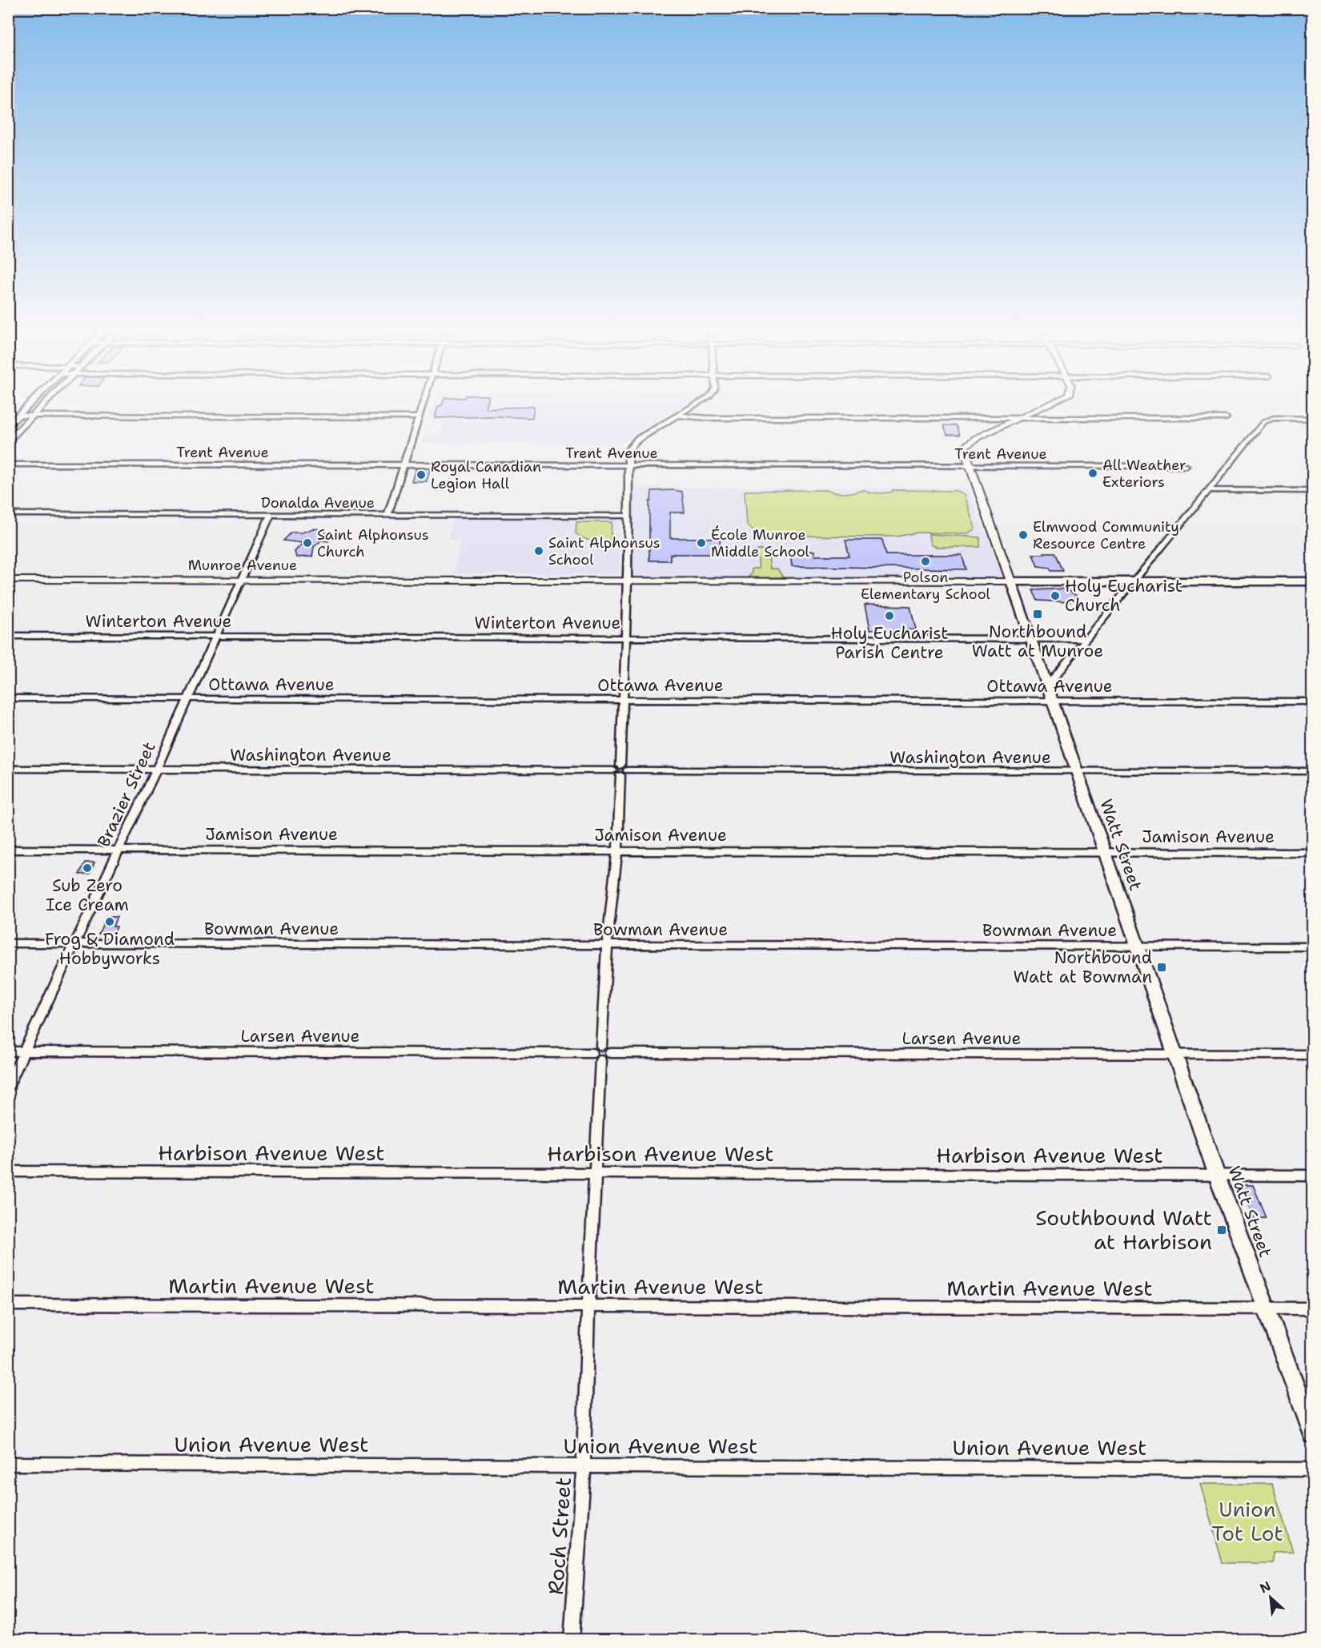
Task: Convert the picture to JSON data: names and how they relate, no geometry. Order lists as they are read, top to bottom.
{
  "streets": {
    "main road": ["Munroe Avenue", "Watt Street"],
    "street": [
      "Trent Avenue",
      "Donalda Avenue",
      "Winterton Avenue",
      "Ottawa Avenue",
      "Washington Avenue",
      "Brazier Street",
      "Jamison Avenue",
      "Bowman Avenue",
      "Larsen Avenue",
      "Harbison Avenue West",
      "Martin Avenue West",
      "Union Avenue West",
      "Roch Street"
    ]
  },
  "crossings": [
    ["Trent Avenue", "Watt Street"],
    ["Donalda Avenue", "Brazier Street"],
    ["Munroe Avenue", "Brazier Street"],
    ["Munroe Avenue", "Watt Street"],
    ["Winterton Avenue", "Brazier Street"],
    ["Winterton Avenue", "Watt Street"],
    ["Ottawa Avenue", "Brazier Street"],
    ["Ottawa Avenue", "Watt Street"],
    ["Washington Avenue", "Brazier Street"],
    ["Washington Avenue", "Watt Street"],
    ["Brazier Street", "Jamison Avenue"],
    ["Brazier Street", "Bowman Avenue"],
    ["Brazier Street", "Larsen Avenue"],
    ["Jamison Avenue", "Watt Street"],
    ["Watt Street", "Bowman Avenue"],
    ["Watt Street", "Larsen Avenue"],
    ["Watt Street", "Harbison Avenue West"],
    ["Watt Street", "Martin Avenue West"],
    ["Larsen Avenue", "Roch Street"],
    ["Harbison Avenue West", "Roch Street"],
    ["Martin Avenue West", "Roch Street"],
    ["Union Avenue West", "Roch Street"]
  ],
  "parks": ["Union Tot Lot"],
  "places": {
    "other": [
      "All Weather Exteriors",
      "Royal Canadian Legion Hall",
      "Elmwood Community Resource Centre",
      "Saint Alphonsus Church",
      "École Munroe Middle School",
      "Saint Alphonsus School",
      "Polson Elementary School",
      "Holy Eucharist Church",
      "Holy Eucharist Parish Centre",
      "Sub Zero Ice Cream",
      "Frog & Diamond Hobbyworks"
    ],
    "transit": ["Northbound Watt at Munroe", "Northbound Watt at Bowman", "Southbound Watt at Harbison"]
  },
  "north": "top left"
}
